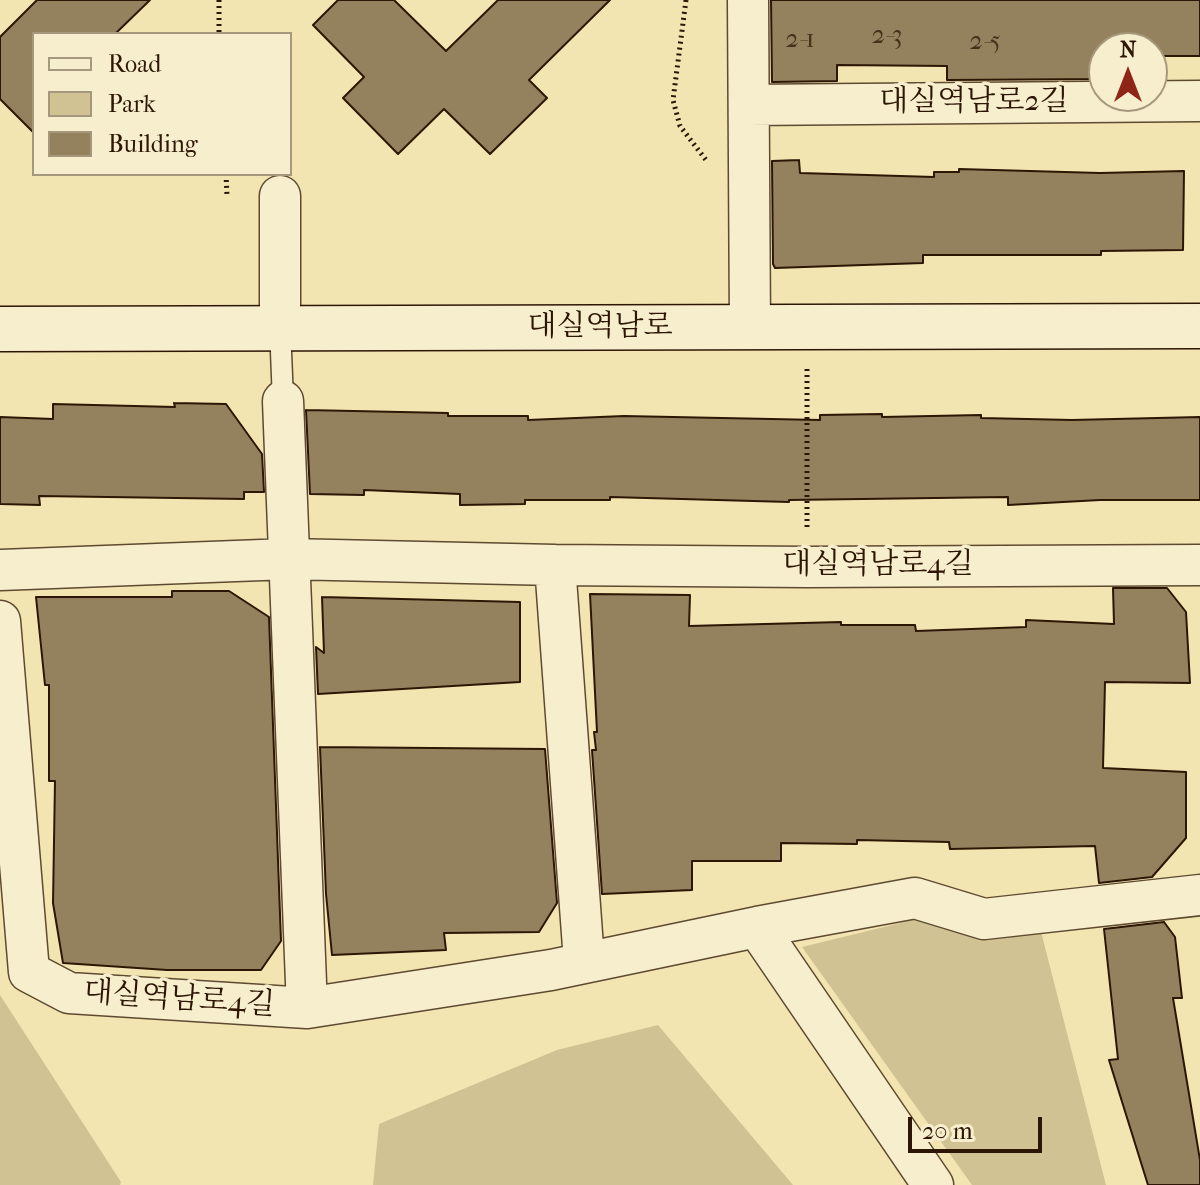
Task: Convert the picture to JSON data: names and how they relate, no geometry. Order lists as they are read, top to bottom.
{
  "streets": {
    "street": ["대실역남로2길", "대실역남로", "대실역남로4길"]
  },
  "house_numbers": ["2-3", "2-1", "2-5"],
  "legend": ["Road", "Park", "Building"],
  "scale_bar": "20 m",
  "north": "top"
}
